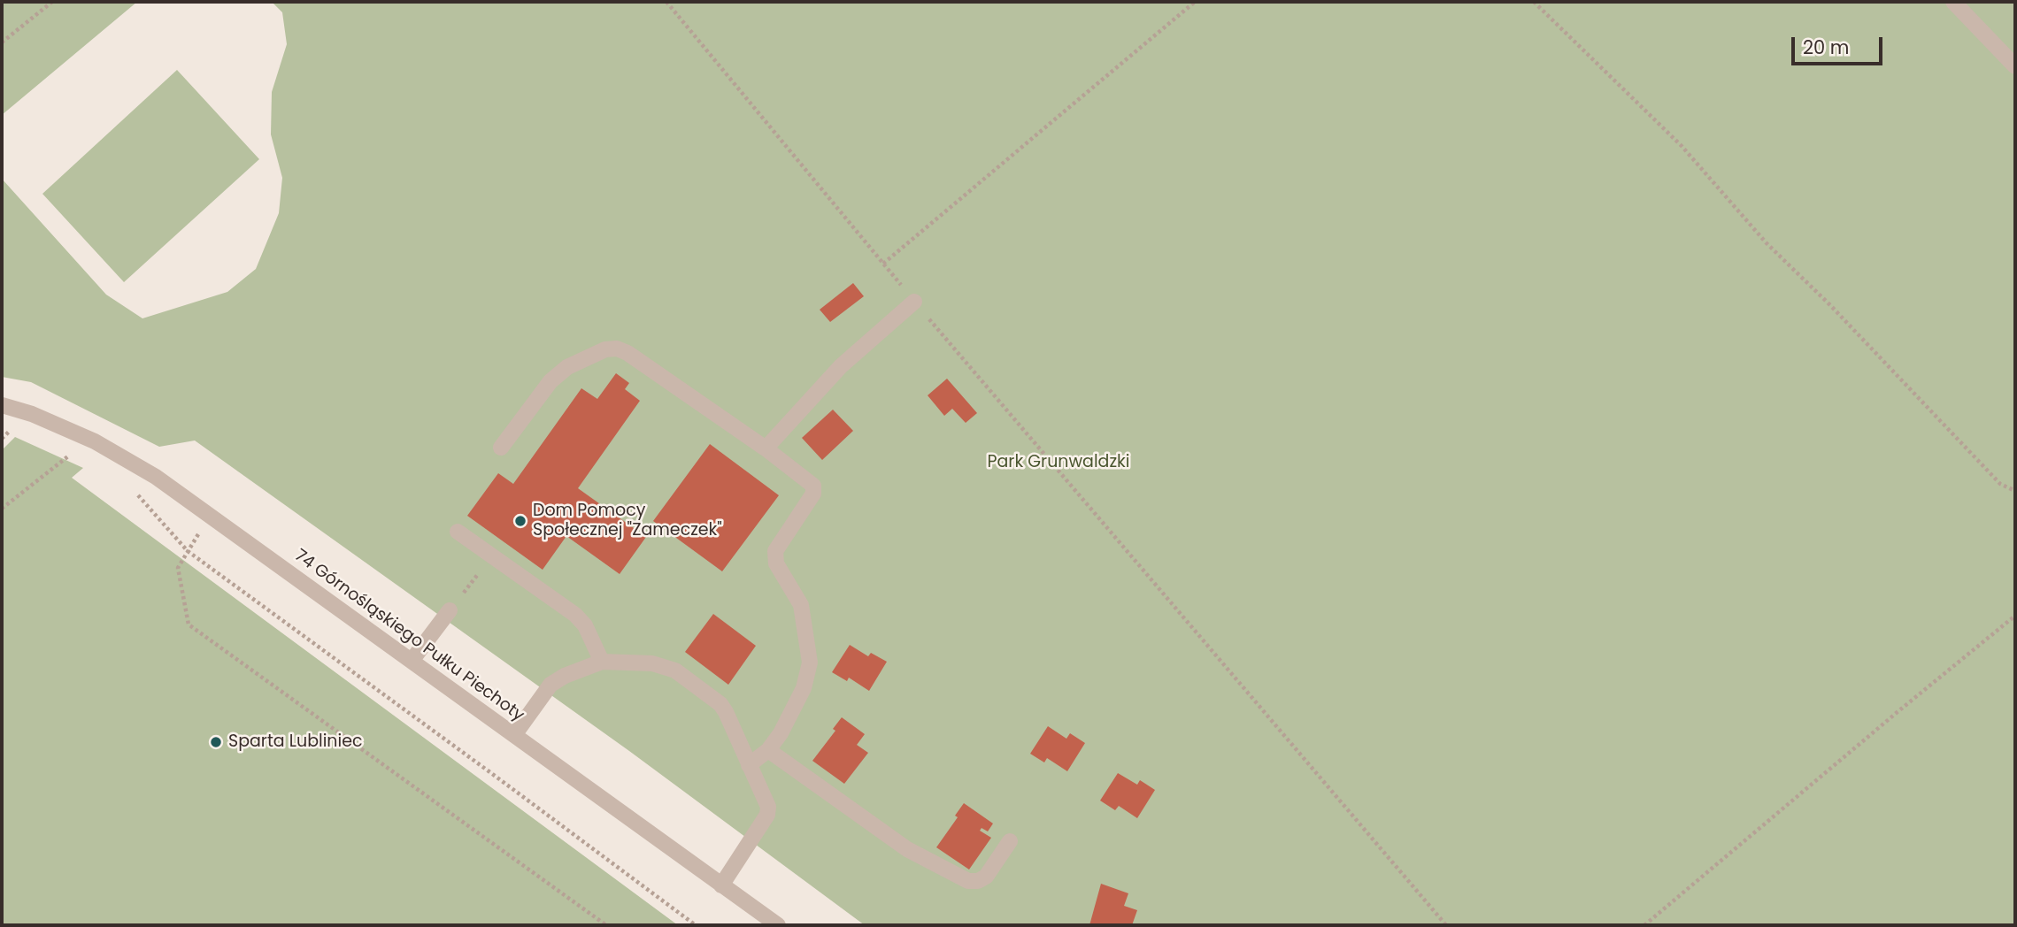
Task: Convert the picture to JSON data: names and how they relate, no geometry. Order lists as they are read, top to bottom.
{
  "streets": {
    "street": ["74 Górnośląskiego Pułku Piechoty"]
  },
  "parks": ["Park Grunwaldzki"],
  "places": ["Dom Pomocy Społecznej \"Zameczek\"", "Sparta Lubliniec"],
  "scale_bar": "20 m"
}
